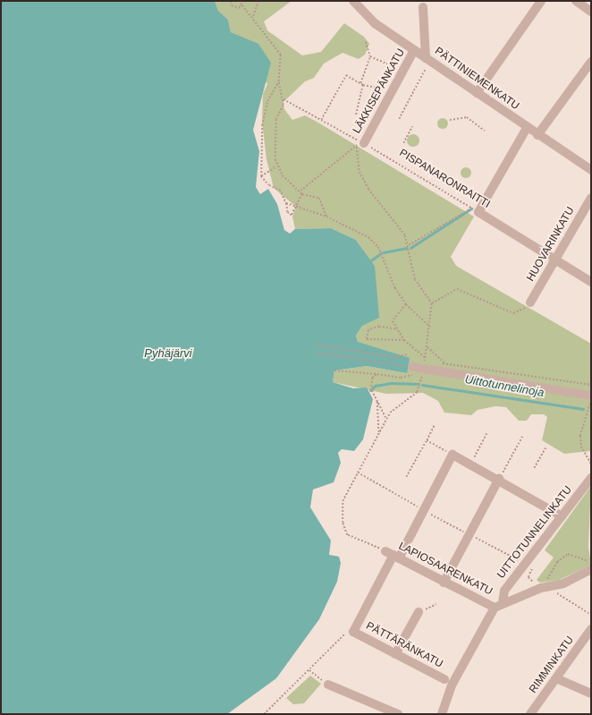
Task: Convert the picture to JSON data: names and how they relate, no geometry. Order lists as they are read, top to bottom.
{
  "streets": {
    "street": [
      "PÄTTINIEMENKATU",
      "LÄKKISEPÄNKATU",
      "PISPANARONRAITTI",
      "HUOVARINKATU",
      "UITTOTUNNELINKATU",
      "LAPIOSAARENKATU",
      "PÄTTÄRÄNKATU",
      "RIMMINKATU"
    ]
  },
  "crossings": [
    ["PÄTTINIEMENKATU", "LÄKKISEPÄNKATU"],
    ["LÄKKISEPÄNKATU", "PISPANARONRAITTI"],
    ["PISPANARONRAITTI", "HUOVARINKATU"],
    ["UITTOTUNNELINKATU", "LAPIOSAARENKATU"]
  ],
  "water": ["Pyhäjärvi", "Uittotunnelinoja"]
}
